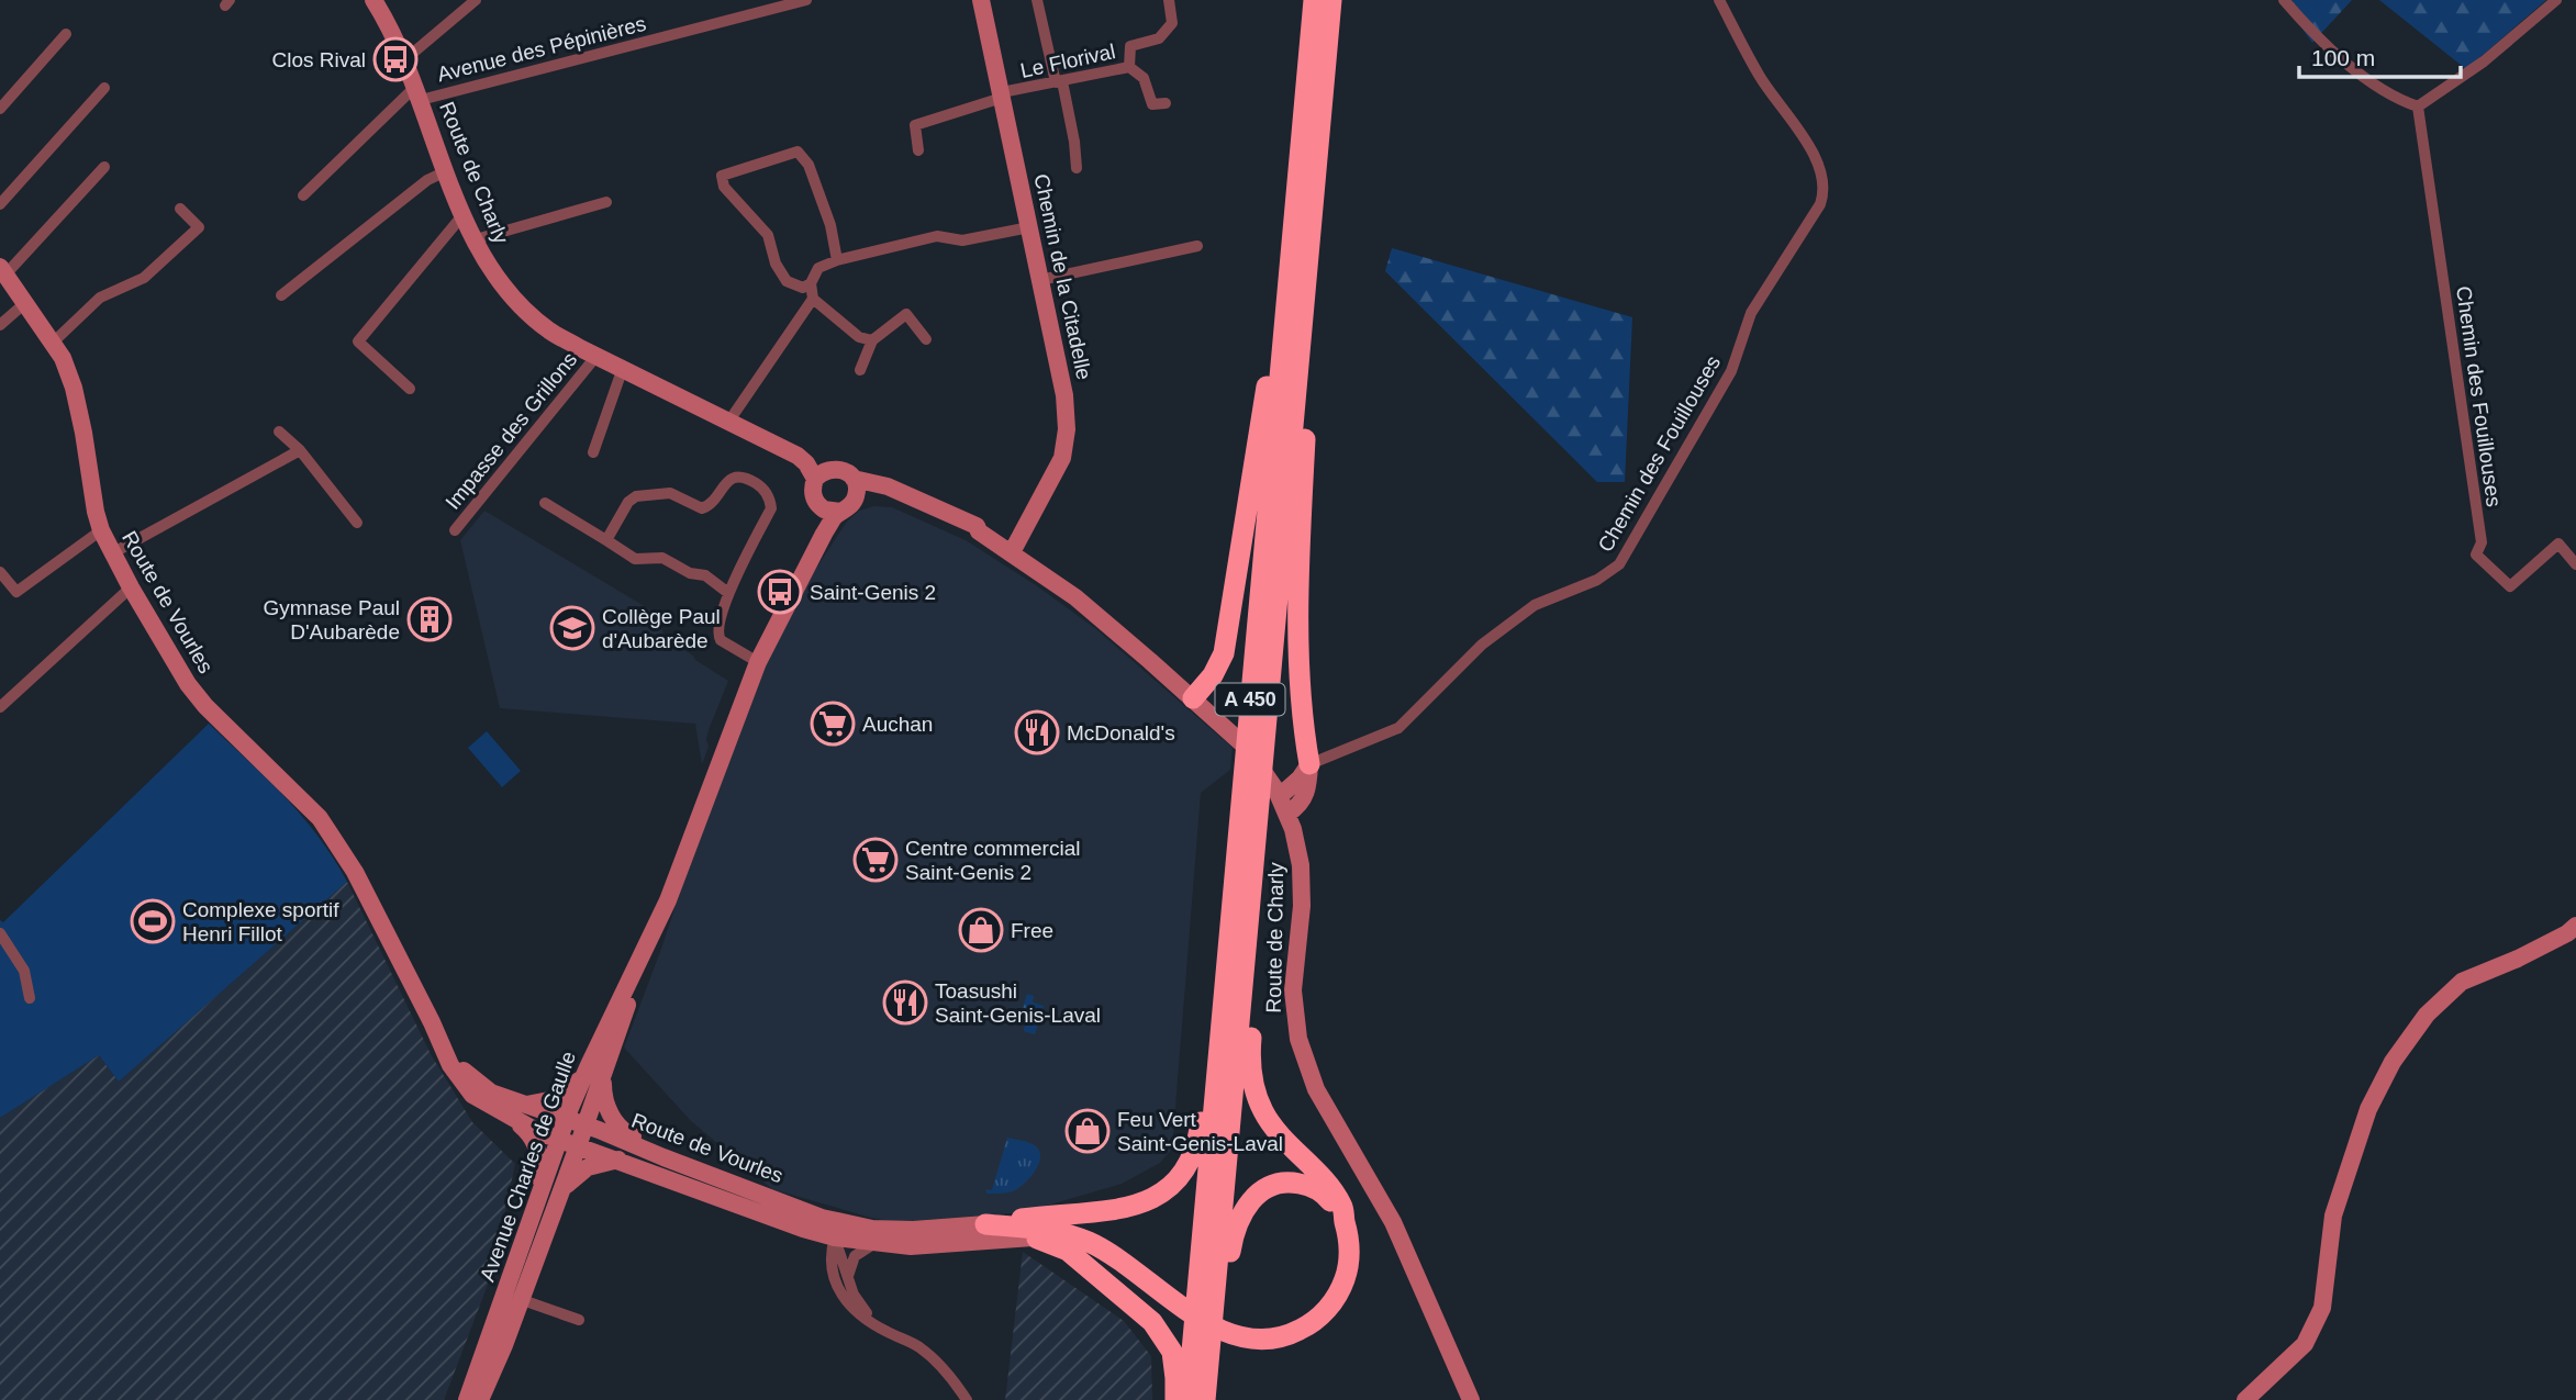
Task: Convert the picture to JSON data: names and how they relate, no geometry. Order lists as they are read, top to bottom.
{
  "streets": {
    "highway": ["A 450"],
    "street": [
      "Avenue des Pépinières",
      "Le Florival",
      "Route de Charly",
      "Chemin de la Citadelle",
      "Chemin des Fouillouses",
      "Impasse des Grillons",
      "Route de Vourles",
      "Avenue Charles de Gaulle"
    ]
  },
  "crossings": [
    ["Avenue des Pépinières", "Route de Charly"],
    ["Le Florival", "Chemin de la Citadelle"],
    ["Route de Charly", "Chemin de la Citadelle"],
    ["Route de Charly", "Impasse des Grillons"],
    ["Route de Charly", "Avenue Charles de Gaulle"],
    ["Route de Vourles", "Avenue Charles de Gaulle"]
  ],
  "places": {
    "bus stop": ["Clos Rival", "Saint-Genis 2"],
    "building": ["Gymnase Paul D'Aubarède"],
    "school or university": ["Collège Paul d'Aubarède"],
    "supermarket": ["Auchan", "Centre commercial Saint-Genis 2"],
    "restaurant": ["McDonald's", "Toasushi Saint-Genis-Laval"],
    "sports": ["Complexe sportif Henri Fillot"],
    "shop": ["Free", "Feu Vert Saint-Genis-Laval"]
  },
  "scale_bar": "100 m"
}
